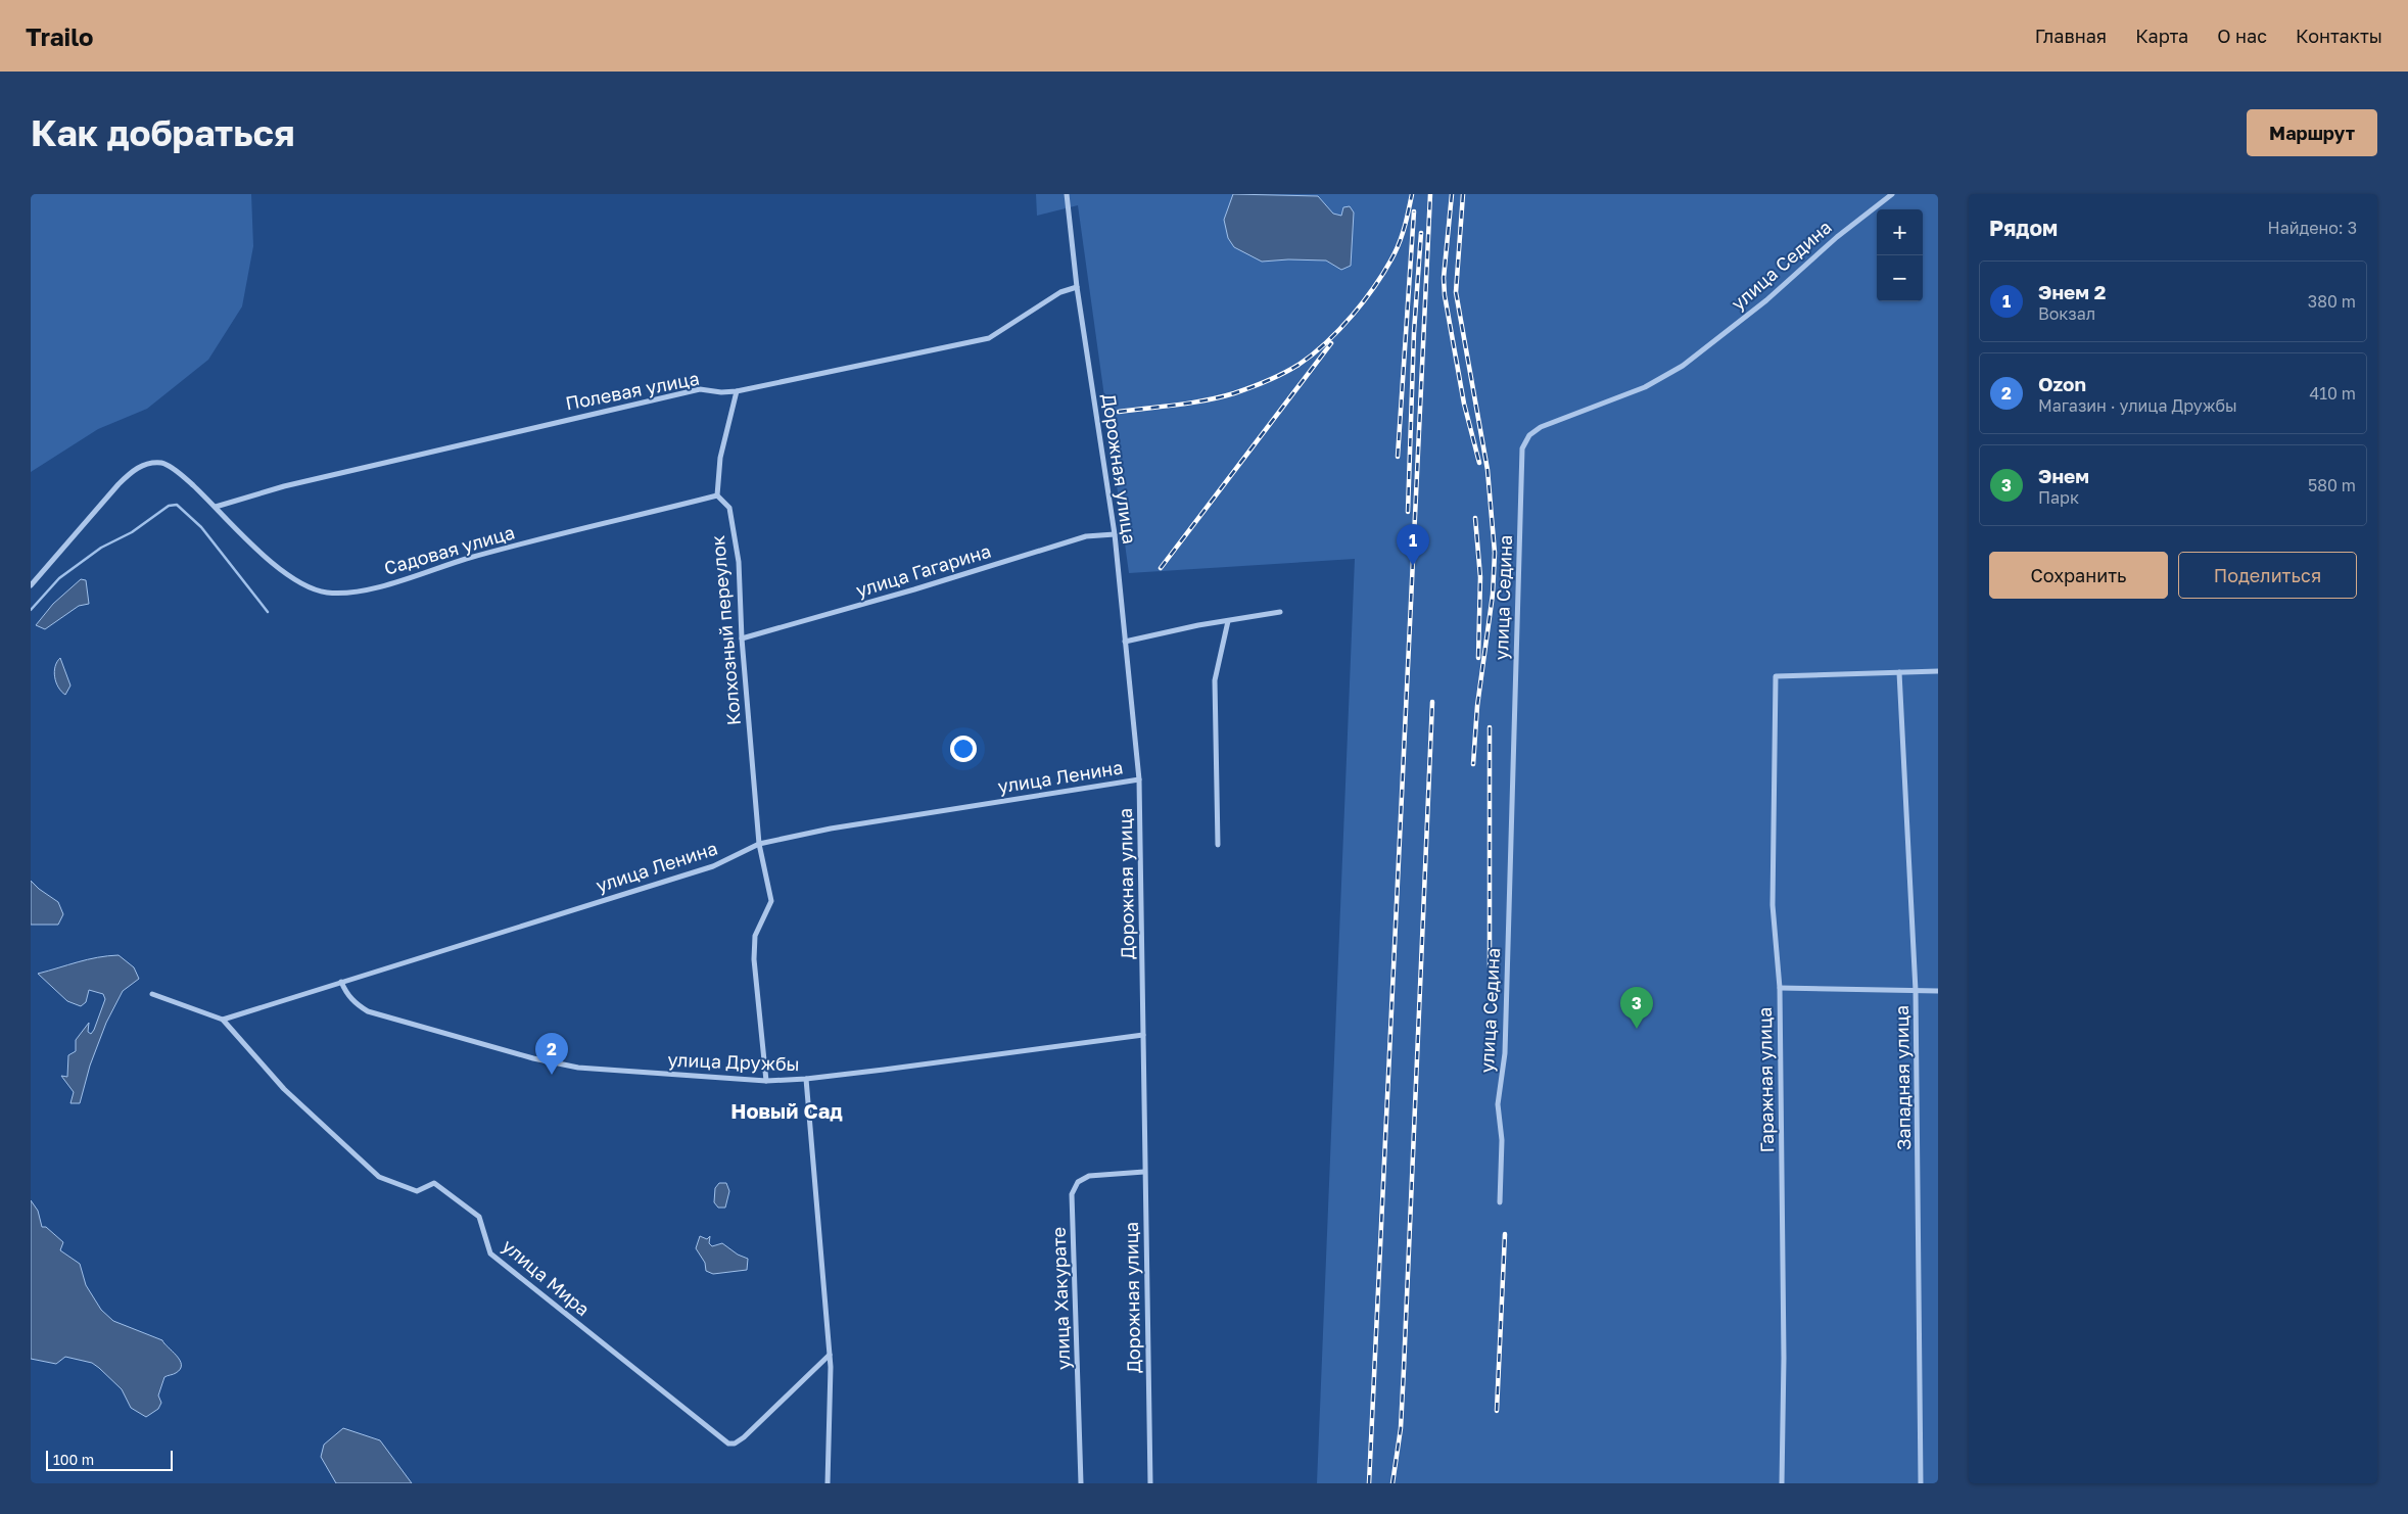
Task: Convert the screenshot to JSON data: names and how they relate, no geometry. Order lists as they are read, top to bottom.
{
  "streets": {
    "street": [
      "улица Седина",
      "Полевая улица",
      "Дорожная улица",
      "Садовая улица",
      "улица Гагарина",
      "Колхозный переулок",
      "улица Ленина",
      "улица Дружбы",
      "Западная улица",
      "Гаражная улица",
      "улица Мира",
      "улица Хакурате"
    ]
  },
  "crossings": [
    ["Полевая улица", "Дорожная улица"],
    ["Полевая улица", "Садовая улица"],
    ["Дорожная улица", "улица Гагарина"],
    ["Дорожная улица", "улица Ленина"],
    ["Дорожная улица", "улица Дружбы"],
    ["Дорожная улица", "улица Хакурате"],
    ["Садовая улица", "Колхозный переулок"],
    ["улица Гагарина", "Колхозный переулок"],
    ["Колхозный переулок", "улица Ленина"],
    ["улица Ленина", "улица Дружбы"],
    ["улица Ленина", "улица Мира"],
    ["Западная улица", "Гаражная улица"]
  ],
  "districts": ["Новый Сад"],
  "scale_bar": "100 m",
  "page": {
    "header": "Trailo",
    "nav": [
      "Главная",
      "Карта",
      "О нас",
      "Контакты"
    ],
    "buttons": [
      "Маршрут",
      ["Сохранить", "Поделиться"]
    ],
    "title": "Как добраться",
    "heading": ["Рядом", "Найдено: 3"],
    "map_buttons": ["+", "−"],
    "list": [
      {
        "mark": "1",
        "name": "Энем 2",
        "note": "Вокзал",
        "value": "380 m"
      },
      {
        "mark": "2",
        "name": "Ozon",
        "note": "Магазин · улица Дружбы",
        "value": "410 m"
      },
      {
        "mark": "3",
        "name": "Энем",
        "note": "Парк",
        "value": "580 m"
      }
    ],
    "pins": ["1", "3", "2"],
    "scale": "100 m"
  }
}
